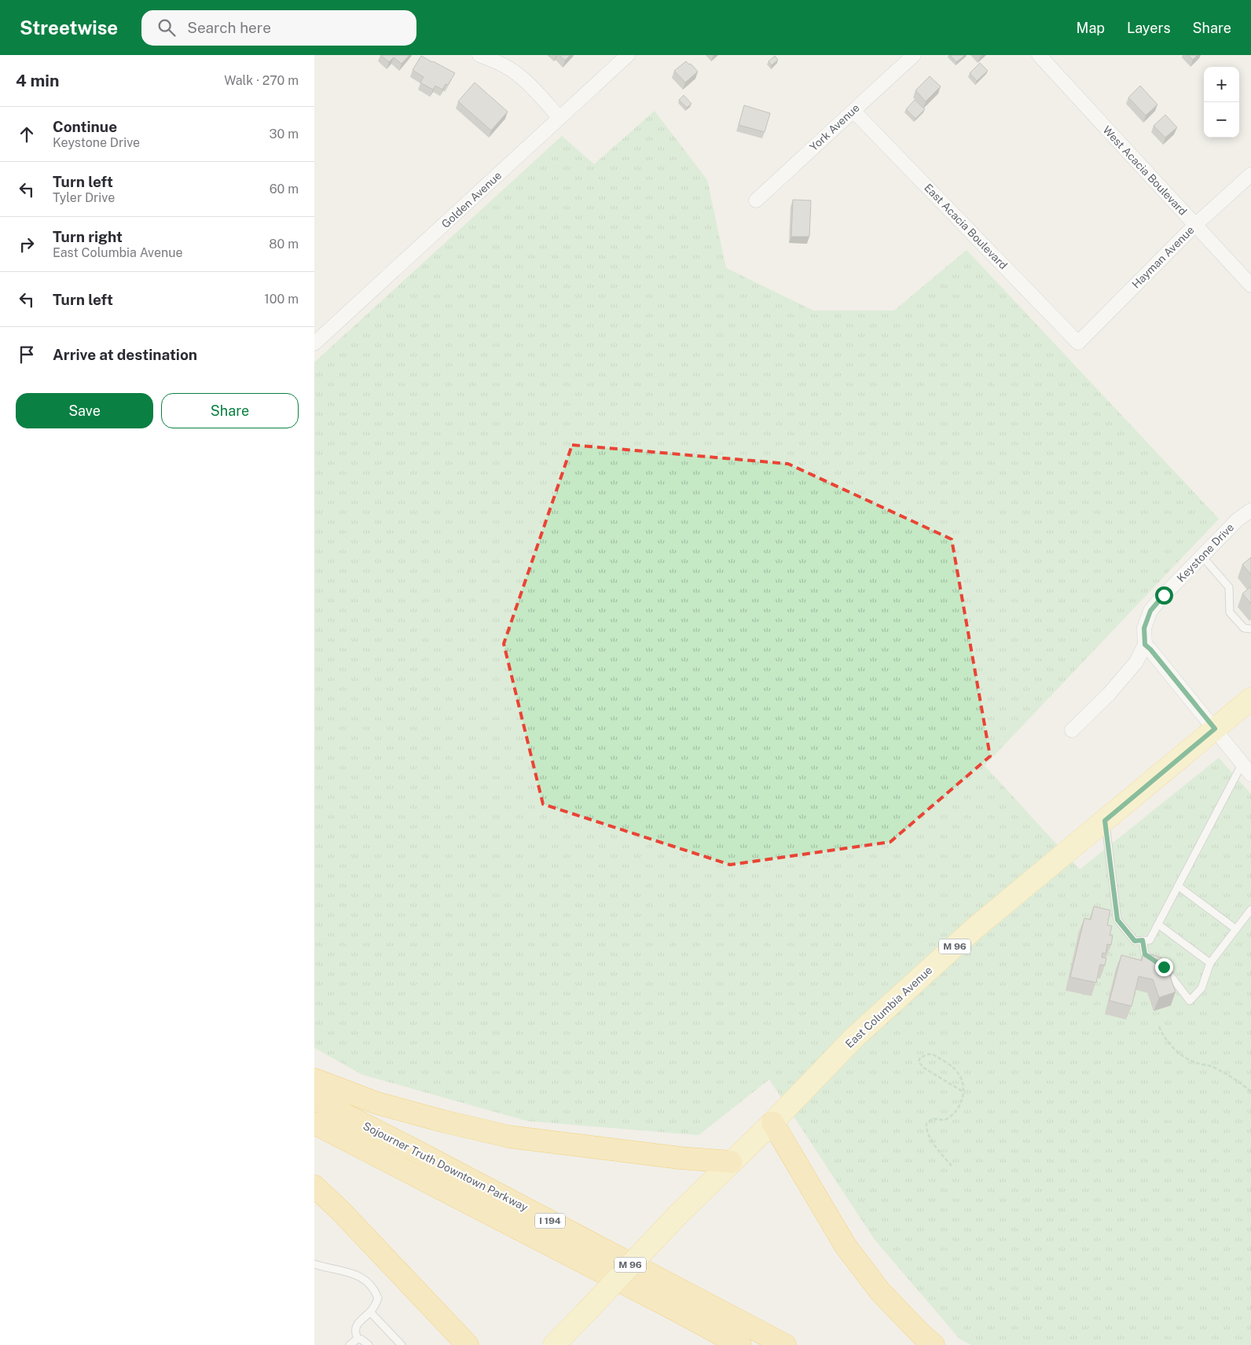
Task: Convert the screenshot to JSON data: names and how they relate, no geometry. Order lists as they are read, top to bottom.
{
  "streets": {
    "highway": ["Sojourner Truth Downtown Parkway", "I 194"],
    "main road": ["M 96", "East Columbia Avenue"],
    "street": [
      "York Avenue",
      "West Acacia Boulevard",
      "Golden Avenue",
      "East Acacia Boulevard",
      "Hayman Avenue",
      "Keystone Drive"
    ]
  },
  "crossings": [
    ["York Avenue", "East Acacia Boulevard"],
    ["West Acacia Boulevard", "Hayman Avenue"],
    ["East Acacia Boulevard", "Hayman Avenue"]
  ],
  "page": {
    "header": "Streetwise",
    "search": "Search here",
    "nav": ["Map", "Layers", "Share"],
    "heading": ["4 min", "Walk · 270 m"],
    "map_buttons": ["+", "−"],
    "list": [
      ["Continue", "Keystone Drive", "30 m"],
      ["Turn left", "Tyler Drive", "60 m"],
      ["Turn right", "East Columbia Avenue", "80 m"],
      ["Turn left", "100 m"],
      "Arrive at destination"
    ],
    "buttons": ["Save", "Share"]
  }
}
